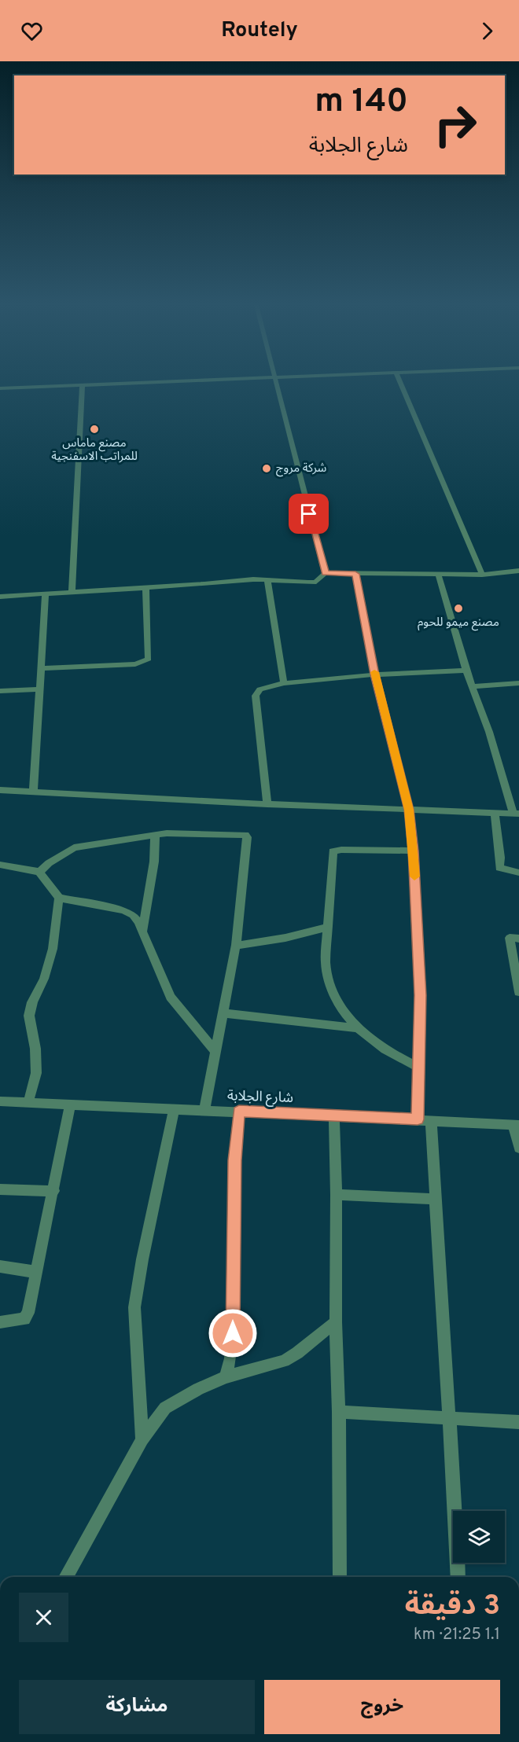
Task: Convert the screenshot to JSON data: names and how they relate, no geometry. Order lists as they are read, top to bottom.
{
  "streets": {
    "street": ["شارع الجلابة"]
  },
  "places": ["مصنع ماماس للمراتب الاسفنجية", "شركة مروج", "مصنع ميمو للحوم"],
  "page": {
    "header": "Routely",
    "turn": ["140 m", "شارع الجلابة"],
    "heading": ["3 دقيقة", "1.1 km · 21:25"],
    "buttons": ["خروج", "مشاركة"]
  }
}
